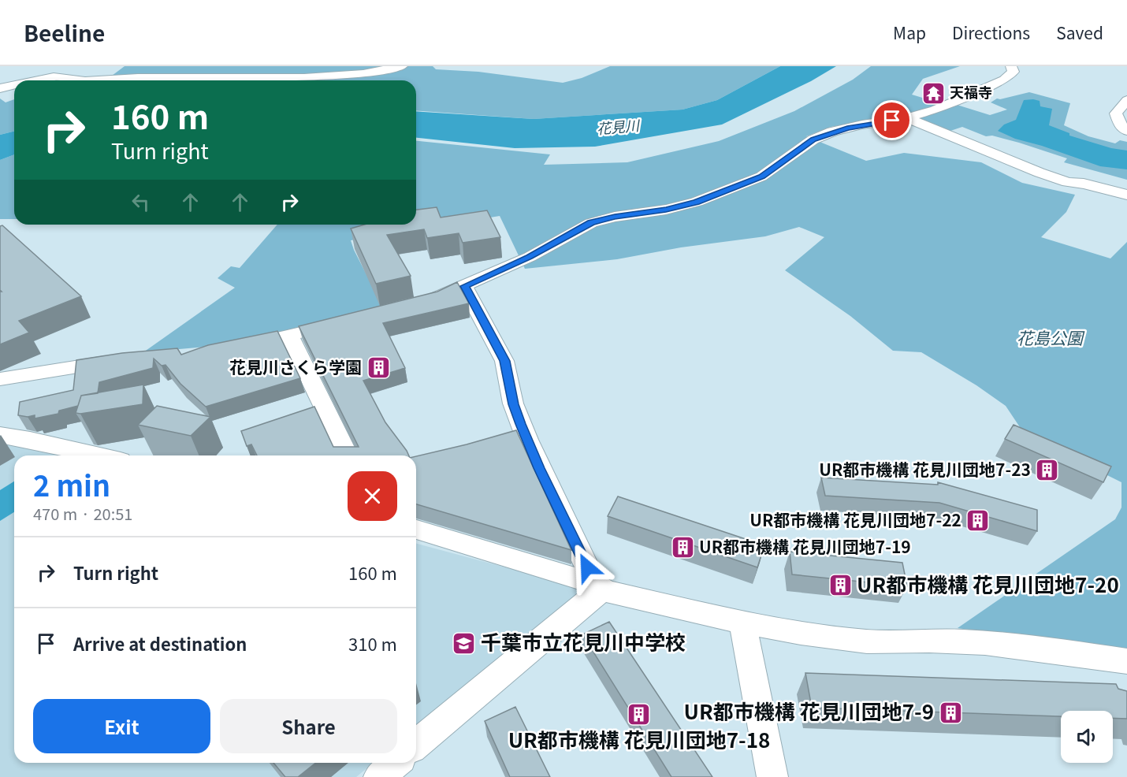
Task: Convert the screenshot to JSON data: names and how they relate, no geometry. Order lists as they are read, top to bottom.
{
  "water": ["花見川"],
  "parks": ["花島公園"],
  "places": {
    "temple": ["天福寺"],
    "building": [
      "花見川さくら学園",
      "UR都市機構 花見川団地7-23",
      "UR都市機構 花見川団地7-22",
      "UR都市機構 花見川団地7-19",
      "UR都市機構 花見川団地7-20",
      "UR都市機構 花見川団地7-9",
      "UR都市機構 花見川団地7-18"
    ],
    "school or university": ["千葉市立花見川中学校"]
  },
  "page": {
    "header": "Beeline",
    "nav": ["Map", "Directions", "Saved"],
    "turn": ["160 m", "Turn right"],
    "heading": ["2 min", "470 m · 20:51"],
    "list": [
      {
        "name": "Turn right",
        "value": "160 m"
      },
      {
        "name": "Arrive at destination",
        "value": "310 m"
      }
    ],
    "buttons": ["Exit", "Share"]
  }
}
